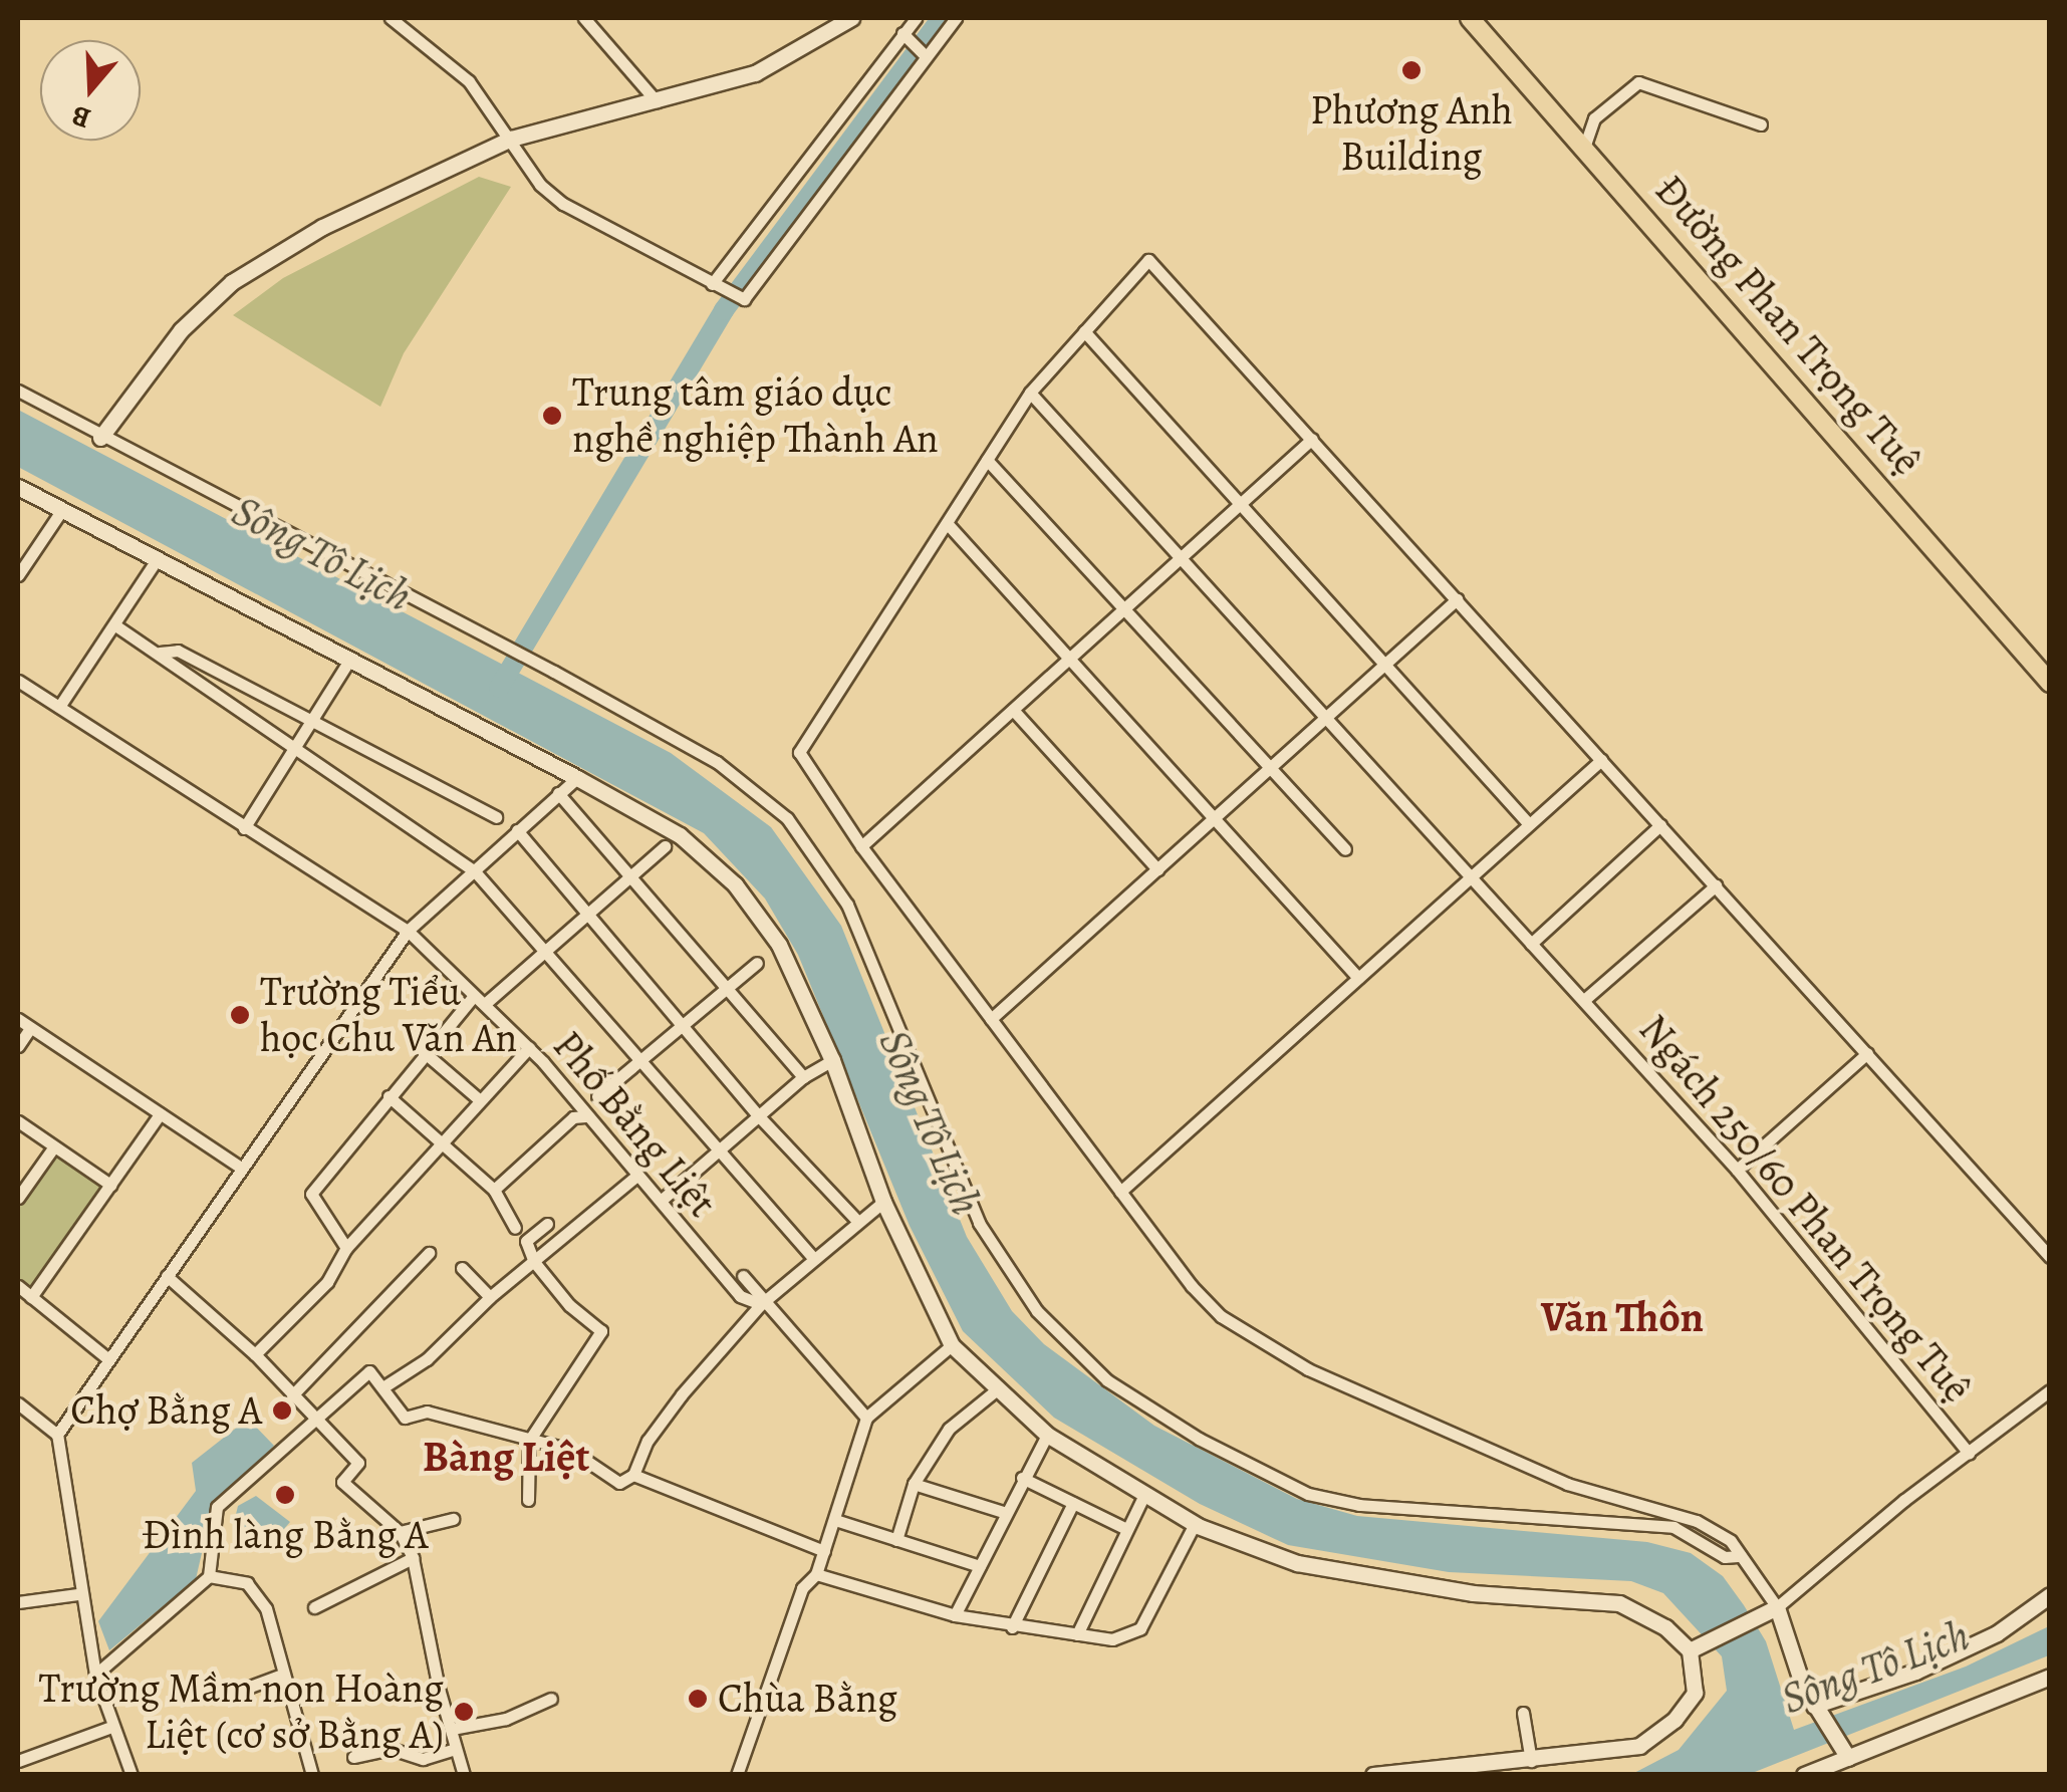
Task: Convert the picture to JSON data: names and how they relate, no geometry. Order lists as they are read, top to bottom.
{
  "streets": {
    "main road": ["Đường Phan Trọng Tuệ"],
    "street": ["Phố Bằng Liệt", "Ngách 250/60 Phan Trọng Tuệ"]
  },
  "districts": ["Văn Thôn", "Bàng Liệt"],
  "water": ["Sông Tô Lịch"],
  "places": [
    "Phương Anh Building",
    "Trung tâm giáo dục nghề nghiệp Thành An",
    "Trường Tiểu học Chu Văn An",
    "Chợ Bằng A",
    "Đình làng Bằng A",
    "Chùa Bằng",
    "Trường Mầm non Hoàng Liệt (cơ sở Bằng A)"
  ],
  "north": "bottom"
}
